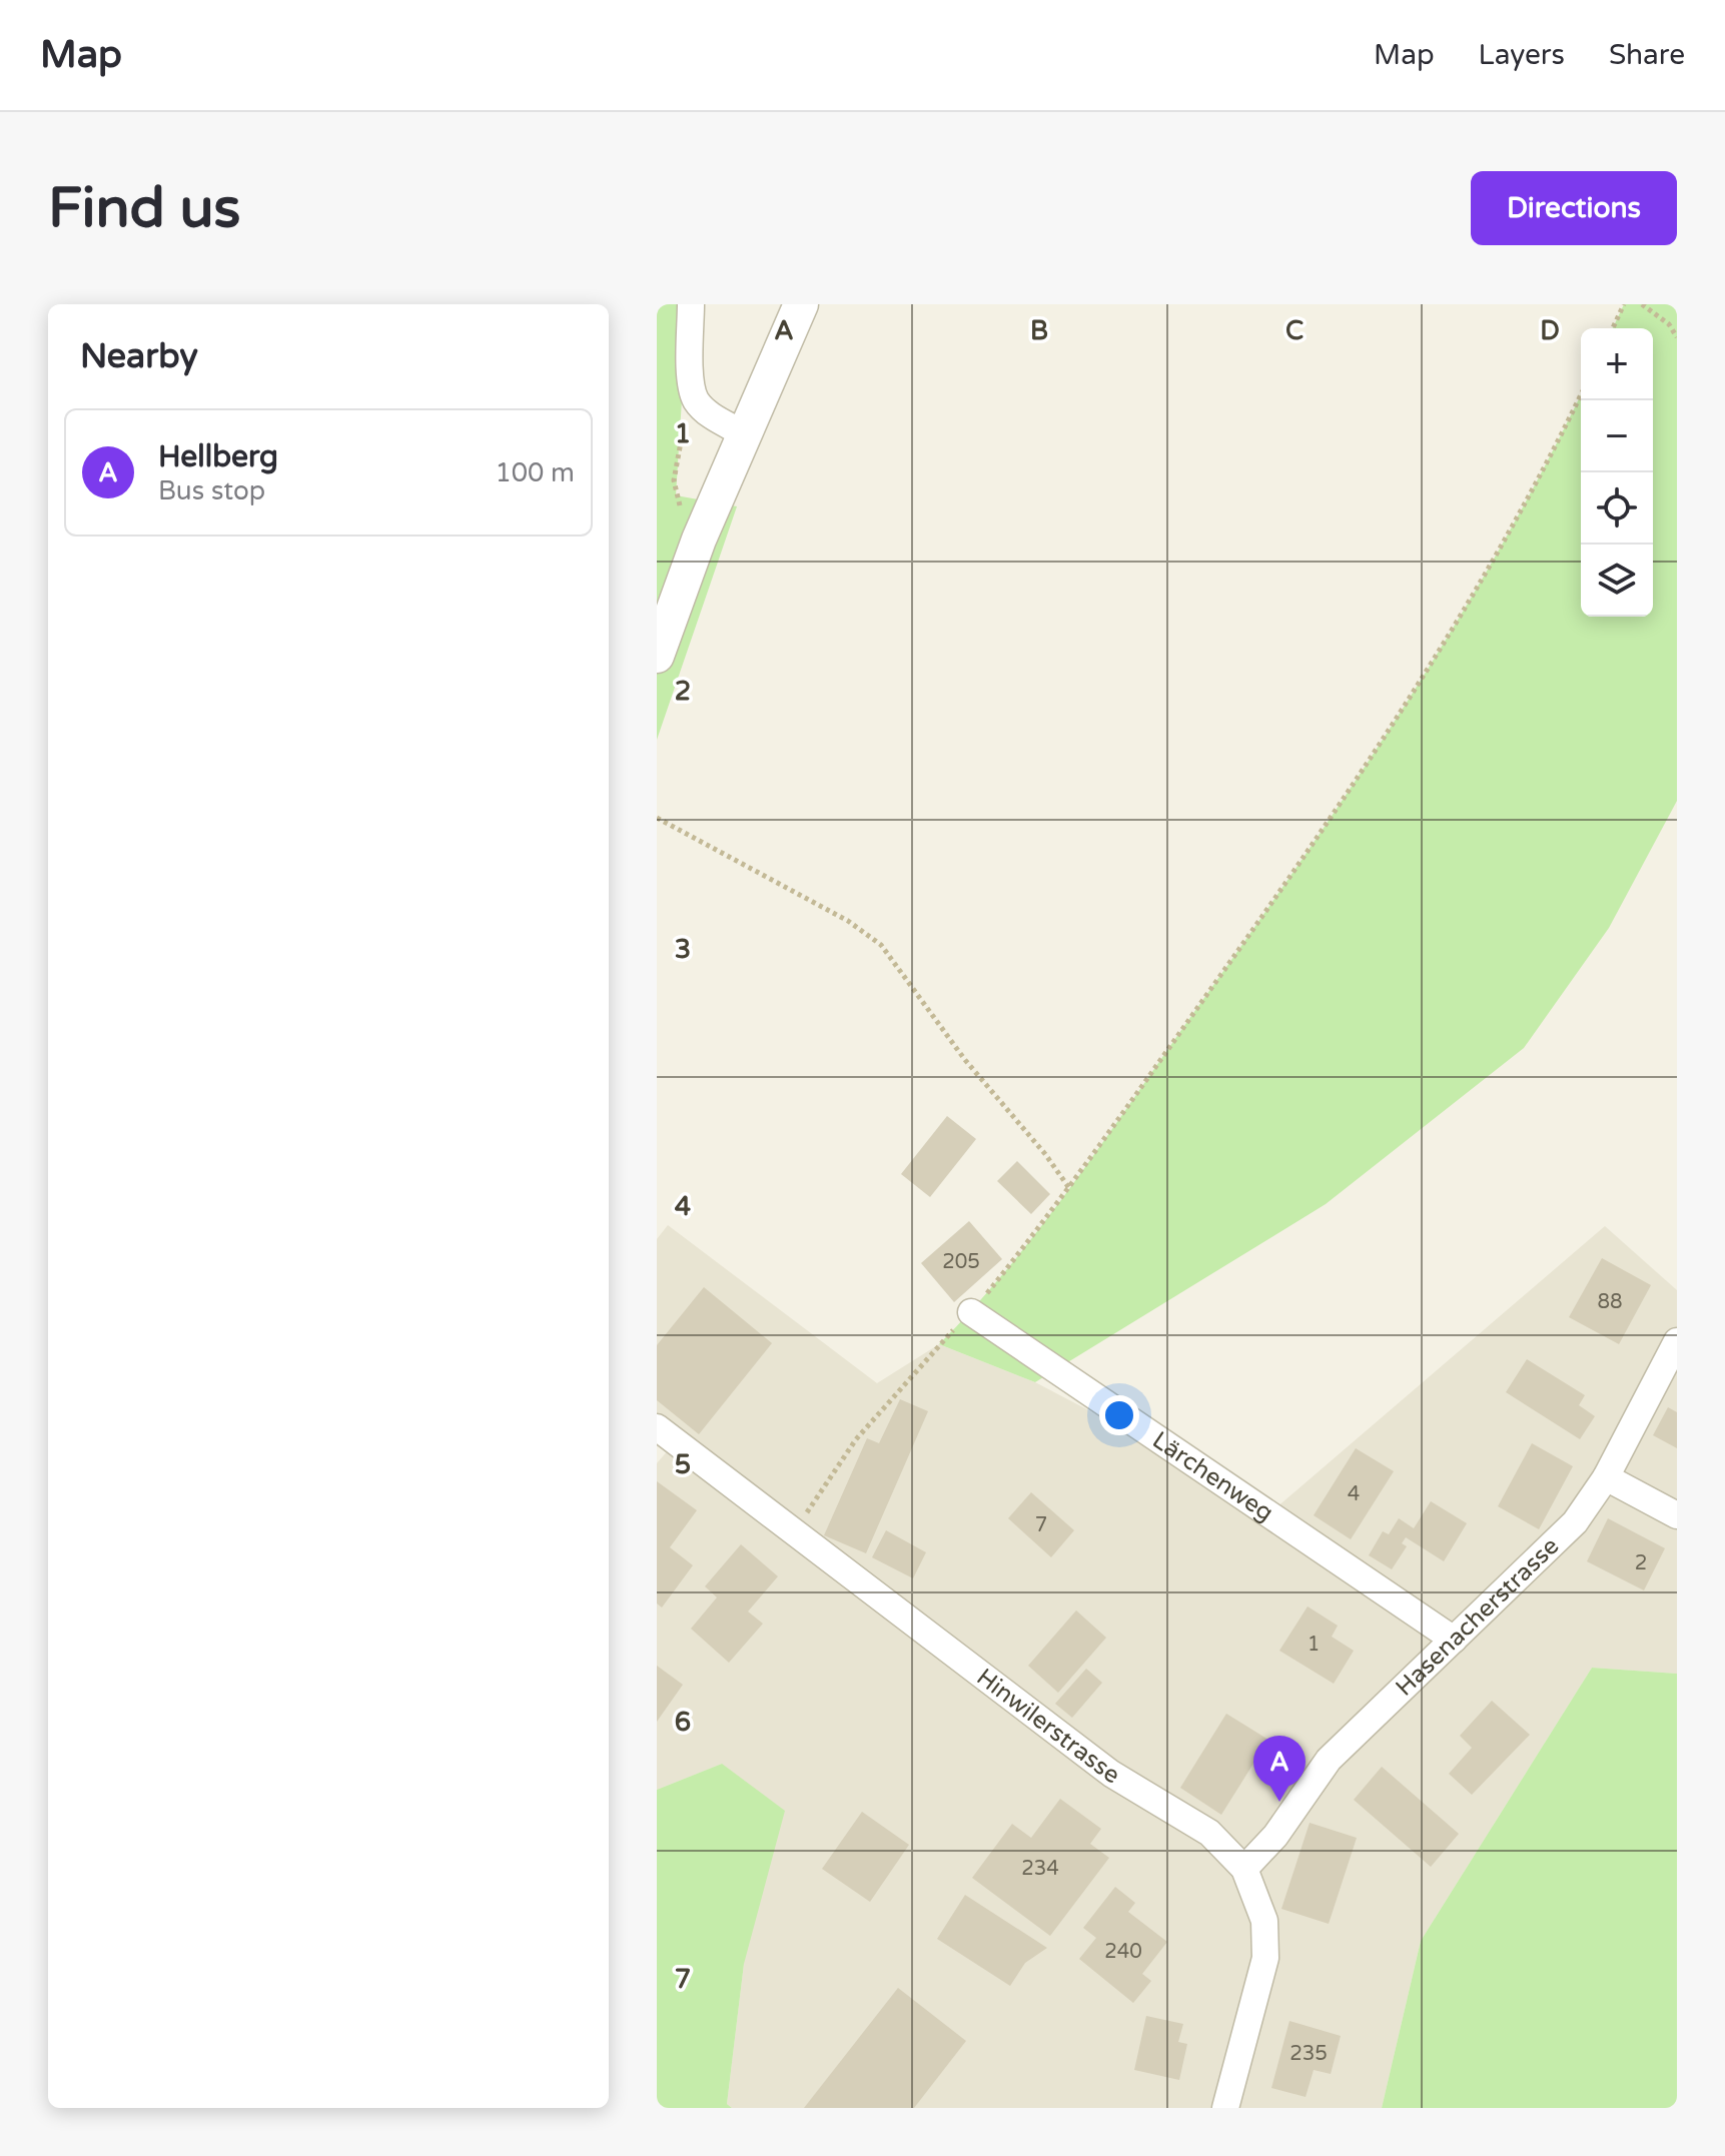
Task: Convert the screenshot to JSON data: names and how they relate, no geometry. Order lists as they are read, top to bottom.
{
  "streets": {
    "street": ["Lärchenweg", "Hasenacherstrasse", "Hinwilerstrasse"]
  },
  "crossings": [
    ["Lärchenweg", "Hasenacherstrasse"],
    ["Hasenacherstrasse", "Hinwilerstrasse"]
  ],
  "house_numbers": [
    "205",
    "88",
    "4",
    "7",
    "2",
    "1",
    "234",
    "240",
    "235"
  ],
  "page": {
    "header": "Map",
    "nav": ["Map", "Layers", "Share"],
    "buttons": "Directions",
    "title": "Find us",
    "heading": "Nearby",
    "map_buttons": ["+", "−"],
    "list": [
      {
        "mark": "A",
        "name": "Hellberg",
        "note": "Bus stop",
        "value": "100 m"
      }
    ],
    "pins": "A"
  },
  "grid": {
    "columns": [
      "A",
      "B",
      "C",
      "D"
    ],
    "rows": [
      "1",
      "2",
      "3",
      "4",
      "5",
      "6",
      "7"
    ]
  }
}
